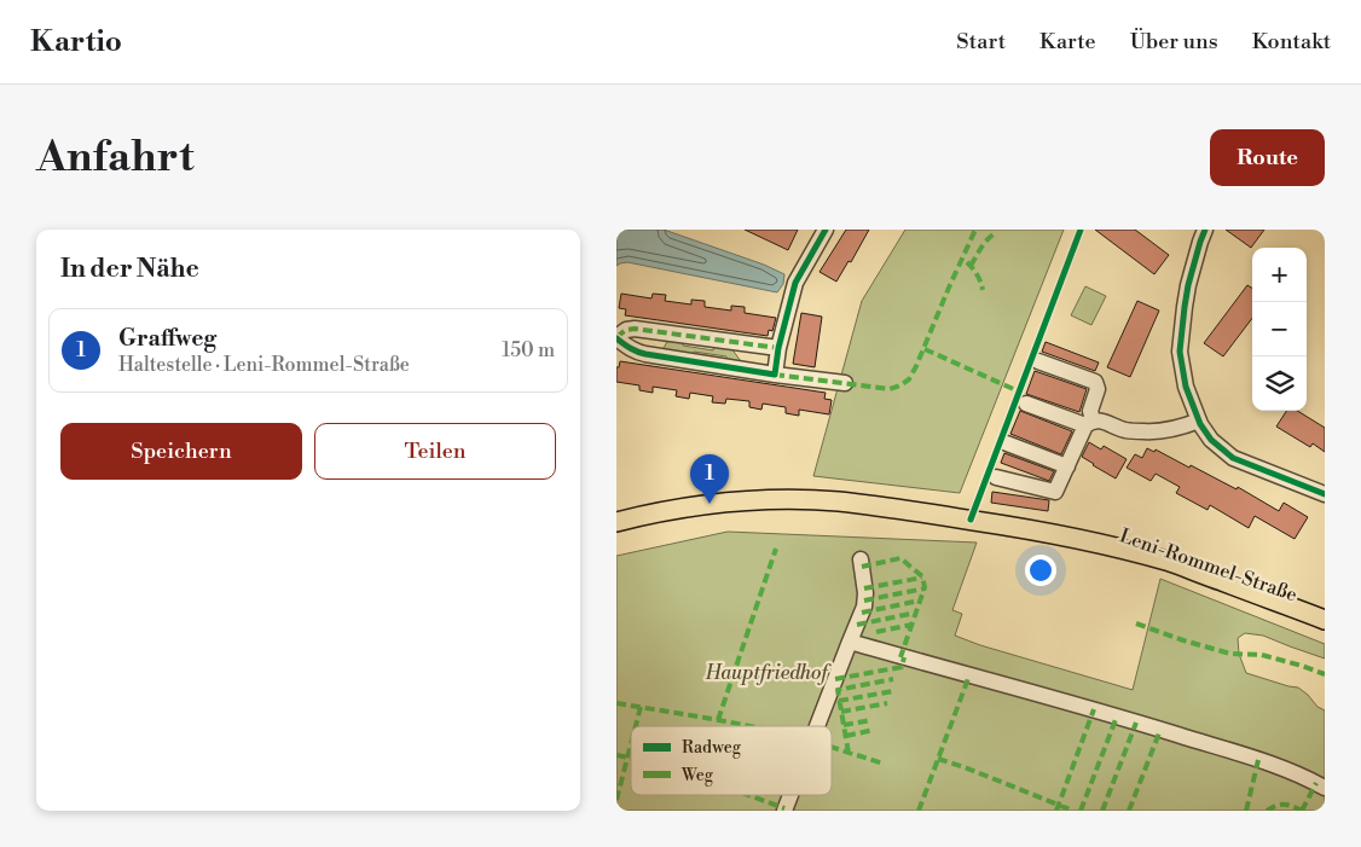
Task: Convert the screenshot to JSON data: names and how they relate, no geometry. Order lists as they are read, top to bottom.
{
  "streets": {
    "main road": ["Leni-Rommel-Straße"]
  },
  "parks": ["Hauptfriedhof"],
  "legend": ["Radweg", "Weg"],
  "page": {
    "header": "Kartio",
    "nav": [
      "Start",
      "Karte",
      "Über uns",
      "Kontakt"
    ],
    "buttons": [
      "Route",
      ["Speichern", "Teilen"]
    ],
    "title": "Anfahrt",
    "heading": "In der Nähe",
    "map_buttons": ["+", "−"],
    "list": [
      {
        "mark": "1",
        "name": "Graffweg",
        "note": "Haltestelle · Leni-Rommel-Straße",
        "value": "150 m"
      }
    ],
    "pins": "1"
  }
}
